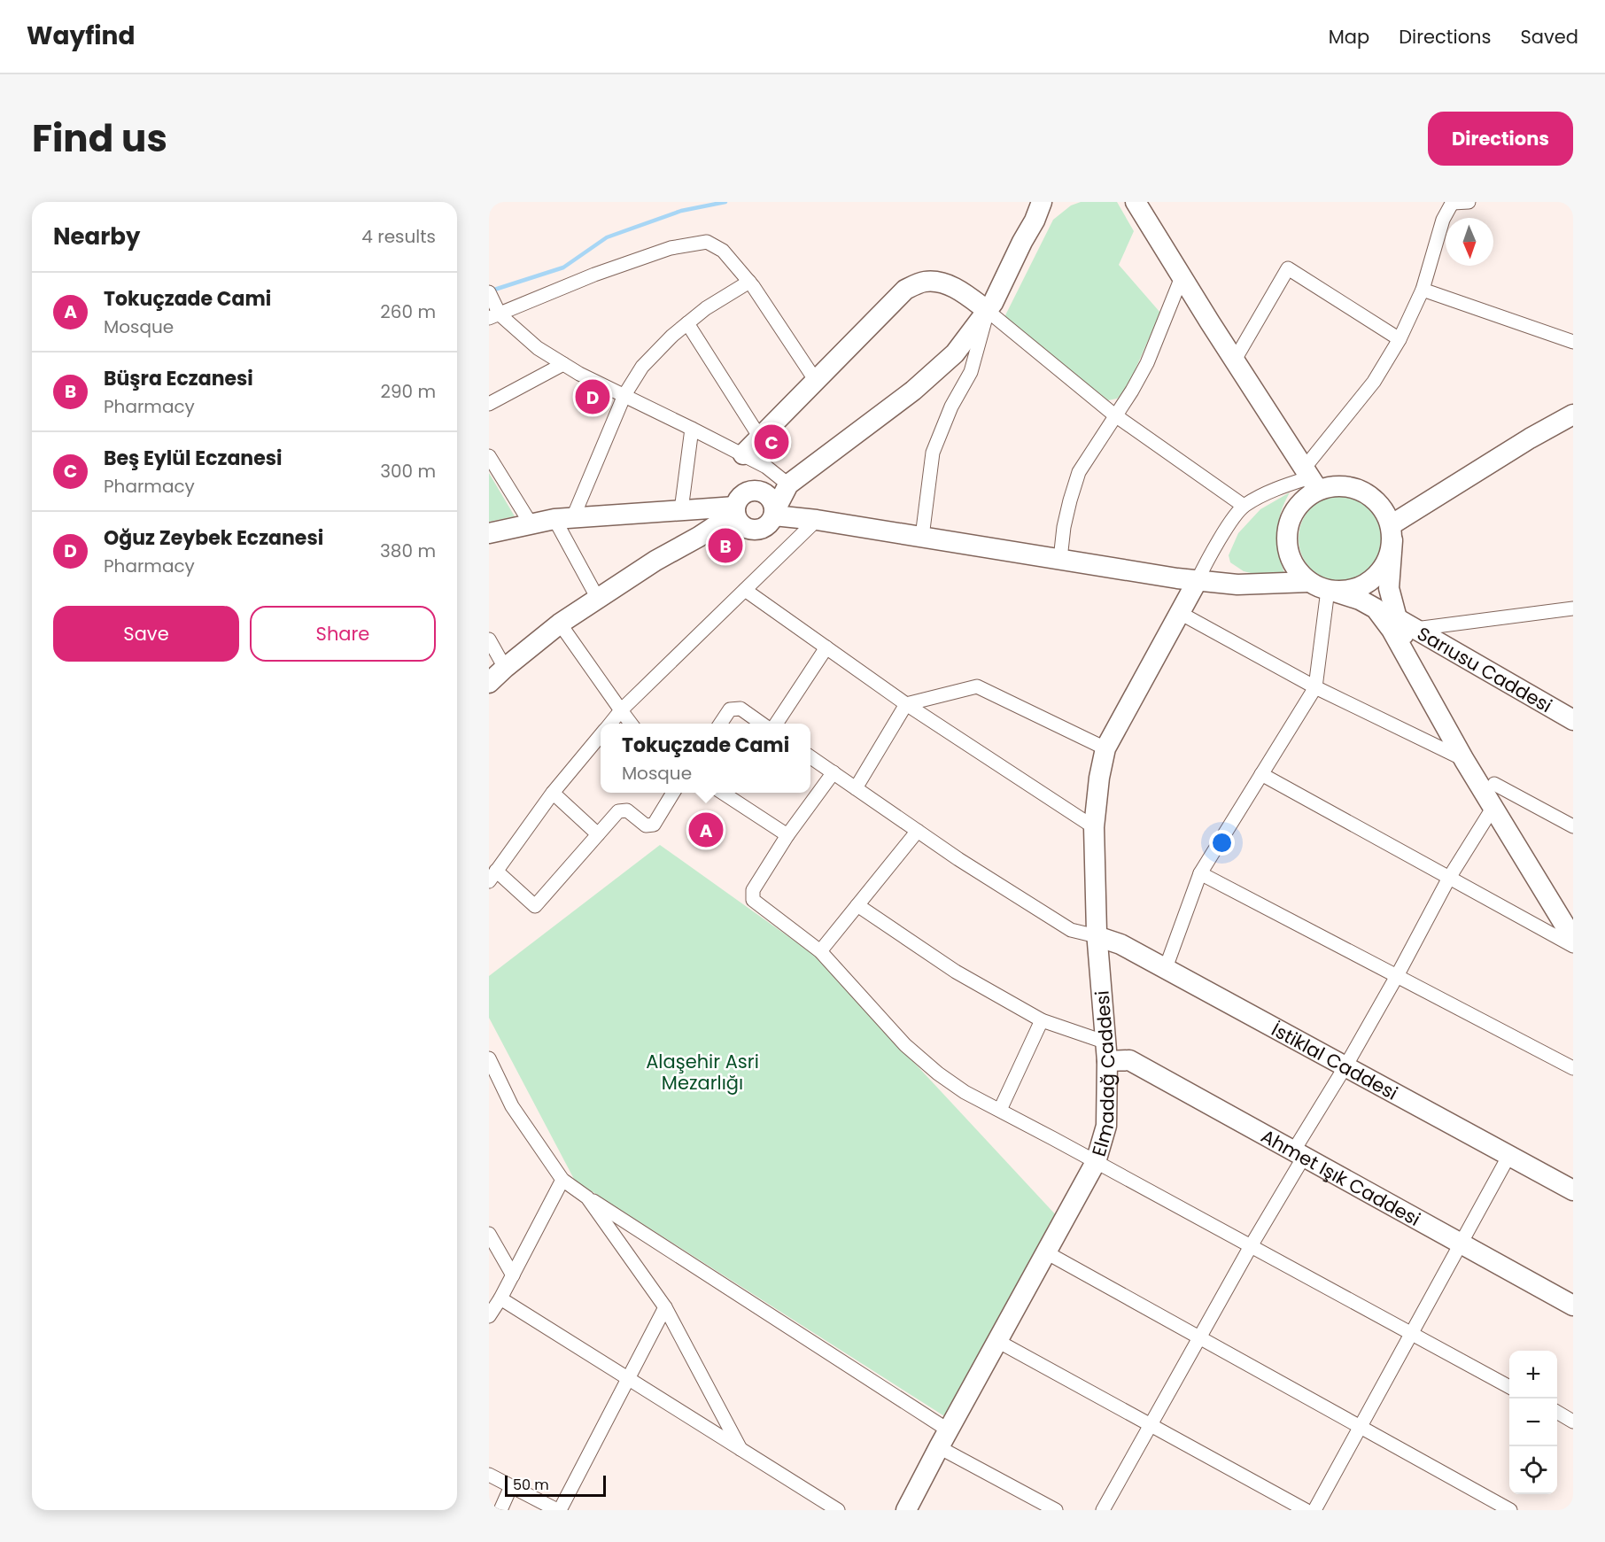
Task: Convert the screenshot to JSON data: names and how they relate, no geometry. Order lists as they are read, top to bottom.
{
  "streets": {
    "street": [
      "Sarıusu Caddesi",
      "İstiklal Caddesi",
      "Elmadağ Caddesi",
      "Ahmet Işık Caddesi"
    ]
  },
  "crossings": [
    ["İstiklal Caddesi", "Elmadağ Caddesi"],
    ["Elmadağ Caddesi", "Ahmet Işık Caddesi"]
  ],
  "parks": ["Alaşehir Asri Mezarlığı"],
  "scale_bar": "50 m",
  "north": "bottom",
  "page": {
    "header": "Wayfind",
    "nav": ["Map", "Directions", "Saved"],
    "title": "Find us",
    "buttons": [
      "Directions",
      ["Save", "Share"]
    ],
    "heading": ["Nearby", "4 results"],
    "list": [
      {
        "mark": "A",
        "name": "Tokuçzade Cami",
        "note": "Mosque",
        "value": "260 m"
      },
      {
        "mark": "B",
        "name": "Büşra Eczanesi",
        "note": "Pharmacy",
        "value": "290 m"
      },
      {
        "mark": "C",
        "name": "Beş Eylül Eczanesi",
        "note": "Pharmacy",
        "value": "300 m"
      },
      {
        "mark": "D",
        "name": "Oğuz Zeybek Eczanesi",
        "note": "Pharmacy",
        "value": "380 m"
      }
    ],
    "pins": [
      "D",
      "C",
      "B",
      "A"
    ],
    "popup": ["Tokuçzade Cami", "Mosque"],
    "map_buttons": ["+", "−"],
    "scale": "50 m"
  }
}
